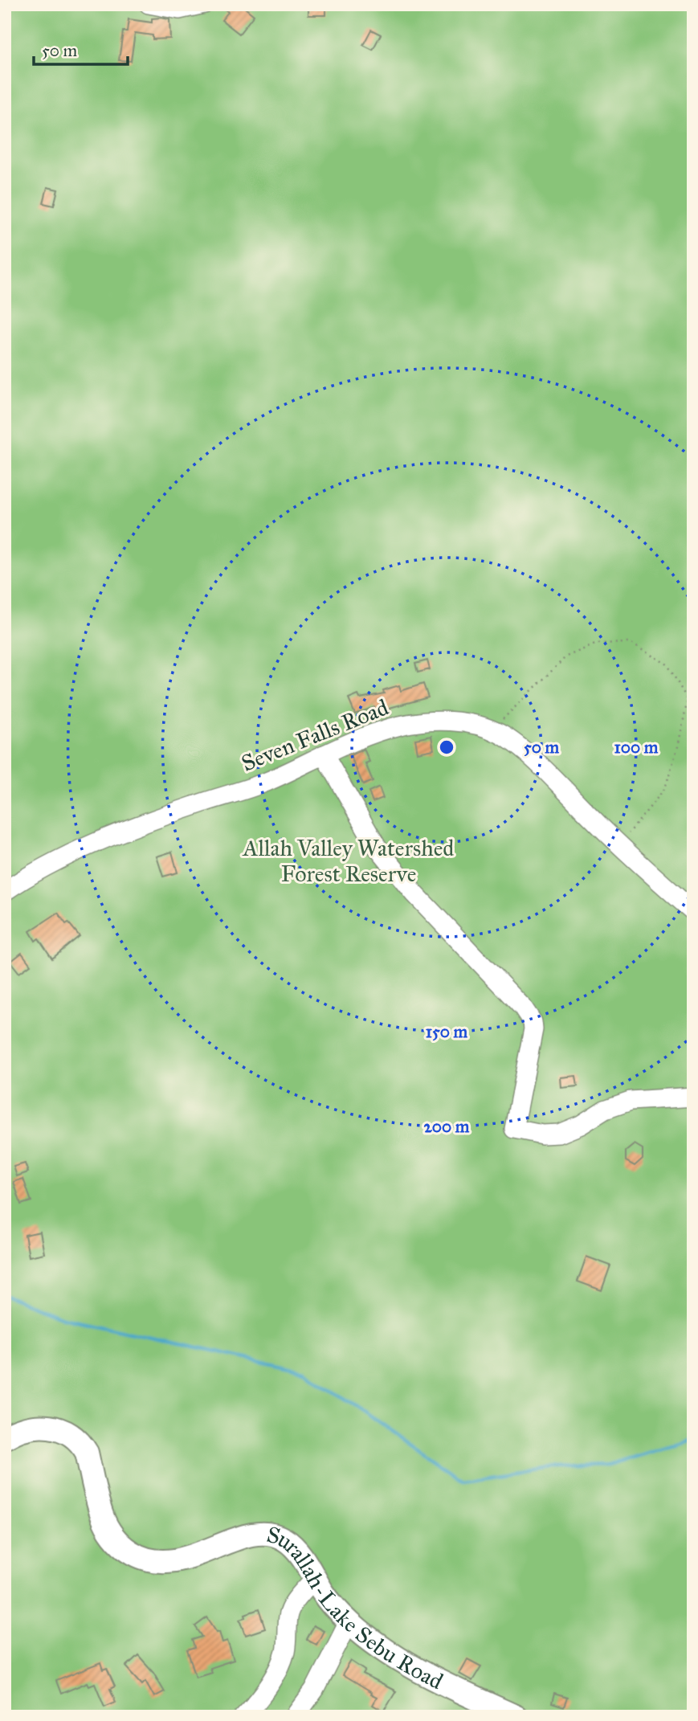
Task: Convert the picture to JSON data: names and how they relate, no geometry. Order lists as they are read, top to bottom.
{
  "streets": {
    "main road": ["Surallah-Lake Sebu Road"],
    "street": ["Seven Falls Road"]
  },
  "parks": ["Allah Valley Watershed Forest Reserve"],
  "scale_bar": "50 m",
  "rings": [
    "50 m",
    "100 m",
    "150 m",
    "200 m"
  ]
}
